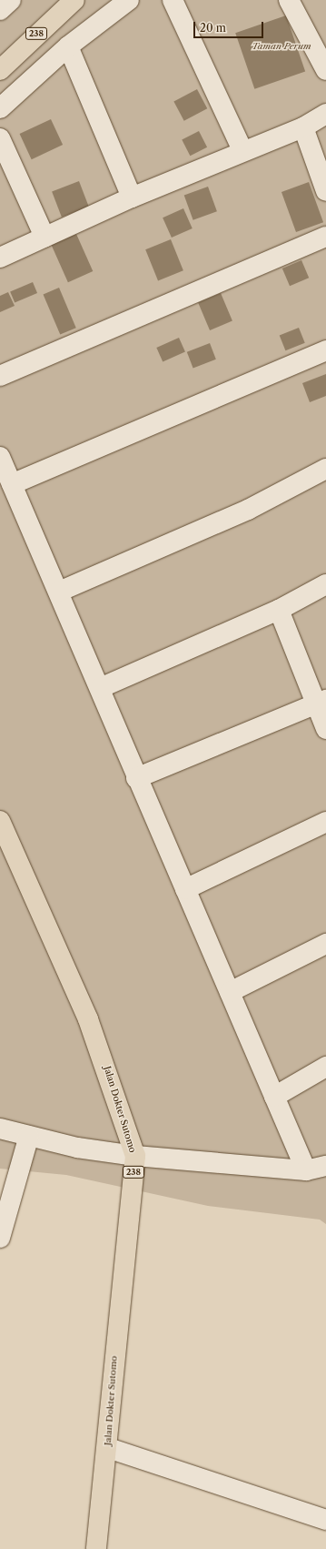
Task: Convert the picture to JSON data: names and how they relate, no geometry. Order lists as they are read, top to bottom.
{
  "streets": {
    "main road": ["238", "Jalan Dokter Sutomo"]
  },
  "parks": ["Taman Perum"],
  "scale_bar": "20 m"
}
